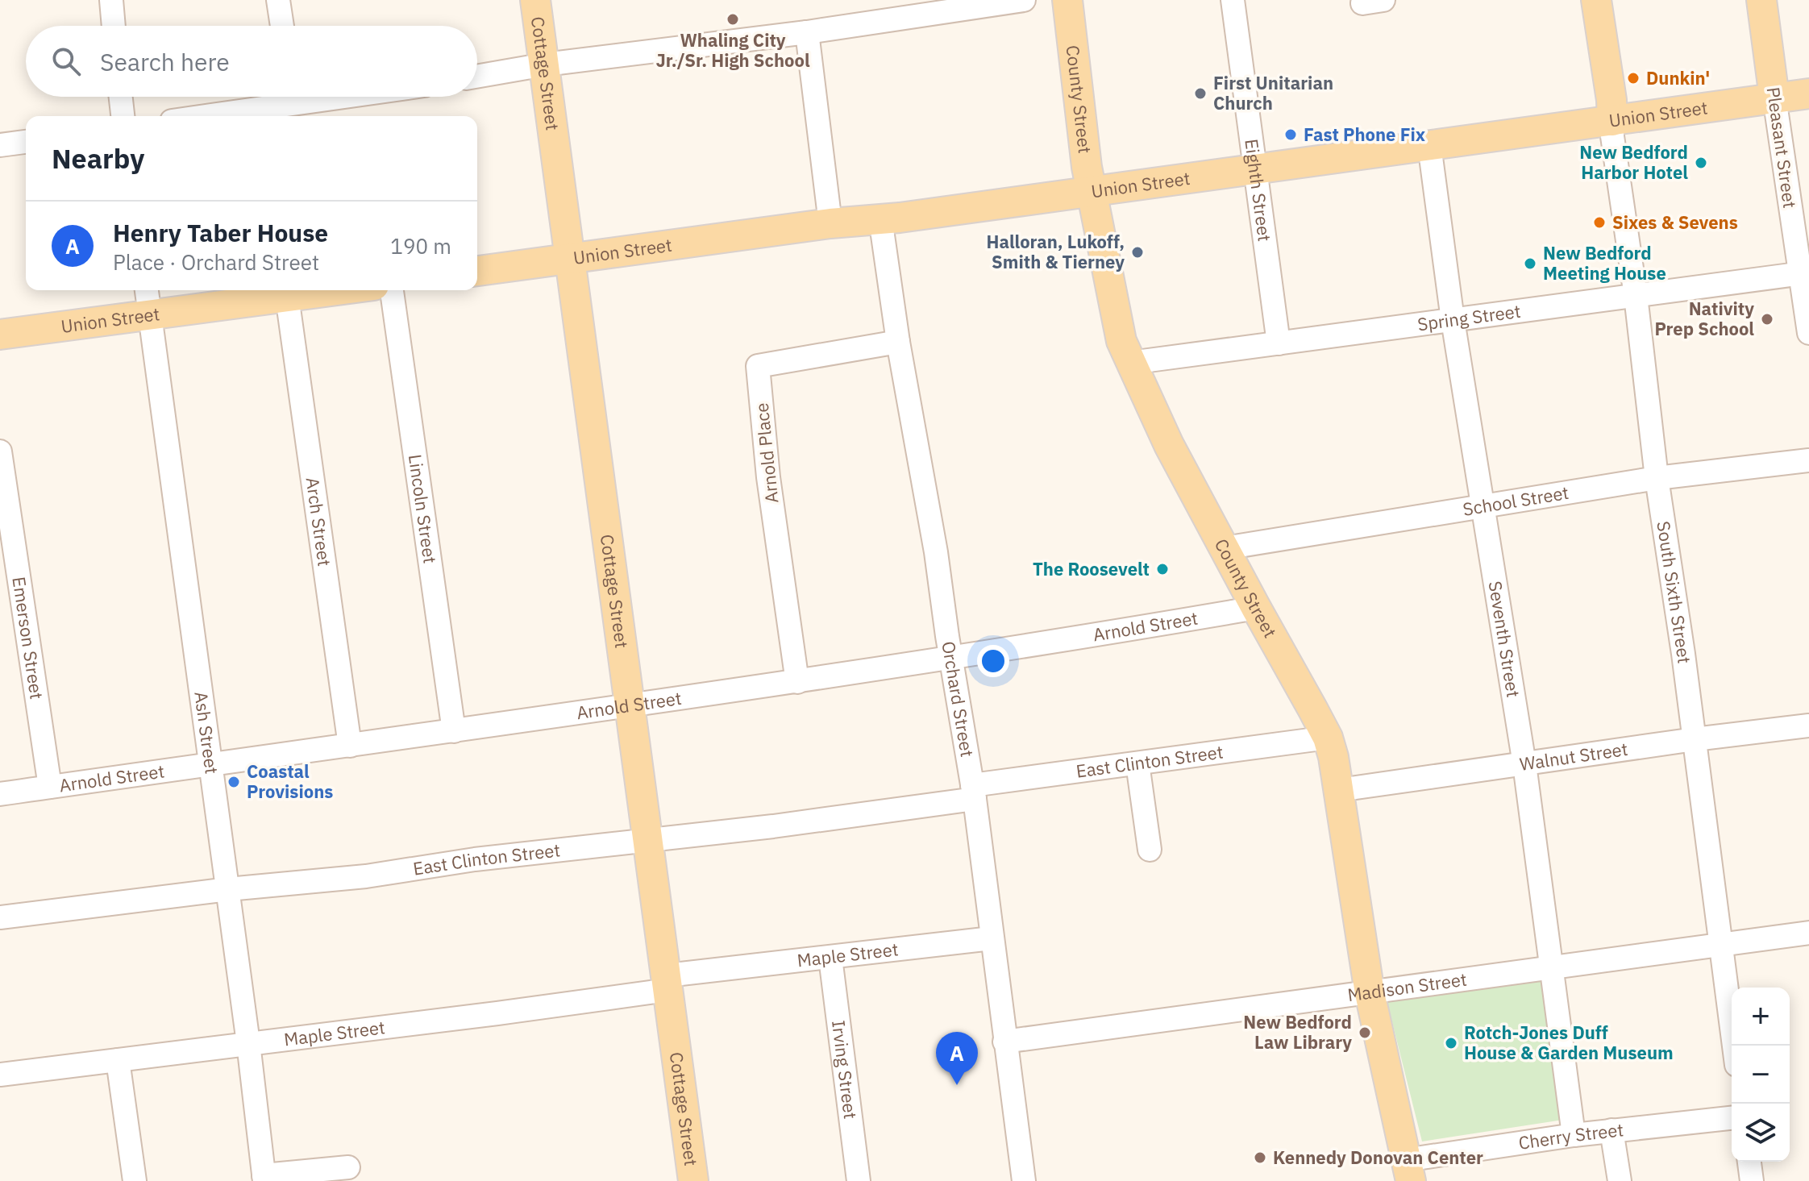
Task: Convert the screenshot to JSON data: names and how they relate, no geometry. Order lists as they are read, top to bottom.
{
  "streets": {
    "main road": [
      "Cottage Street",
      "County Street",
      "Union Street",
      "Pleasant Street"
    ],
    "street": [
      "Eighth Street",
      "Spring Street",
      "Arnold Place",
      "School Street",
      "Lincoln Street",
      "Arch Street",
      "South Sixth Street",
      "Arnold Street",
      "Emerson Street",
      "Seventh Street",
      "Orchard Street",
      "Ash Street",
      "Walnut Street",
      "East Clinton Street",
      "Maple Street",
      "Madison Street",
      "Irving Street",
      "Cherry Street"
    ]
  },
  "crossings": [
    ["Cottage Street", "Union Street"],
    ["Cottage Street", "Arnold Street"],
    ["Cottage Street", "East Clinton Street"],
    ["Cottage Street", "Maple Street"],
    ["County Street", "Union Street"],
    ["County Street", "Spring Street"],
    ["County Street", "School Street"],
    ["County Street", "Arnold Street"],
    ["County Street", "Walnut Street"],
    ["County Street", "East Clinton Street"],
    ["County Street", "Madison Street"],
    ["County Street", "Cherry Street"],
    ["Union Street", "Pleasant Street"],
    ["Union Street", "Eighth Street"],
    ["Union Street", "Arch Street"],
    ["Union Street", "South Sixth Street"],
    ["Union Street", "Seventh Street"],
    ["Union Street", "Orchard Street"],
    ["Union Street", "Ash Street"],
    ["Pleasant Street", "Spring Street"],
    ["Eighth Street", "Spring Street"],
    ["Spring Street", "South Sixth Street"],
    ["Spring Street", "Seventh Street"],
    ["Arnold Place", "Arnold Street"],
    ["Arnold Place", "Orchard Street"],
    ["School Street", "South Sixth Street"],
    ["School Street", "Seventh Street"],
    ["Lincoln Street", "Arnold Street"],
    ["Arch Street", "Arnold Street"],
    ["South Sixth Street", "Walnut Street"],
    ["South Sixth Street", "Madison Street"],
    ["Arnold Street", "Emerson Street"],
    ["Arnold Street", "Orchard Street"],
    ["Arnold Street", "Ash Street"],
    ["Seventh Street", "Walnut Street"],
    ["Seventh Street", "Madison Street"],
    ["Seventh Street", "Cherry Street"],
    ["Orchard Street", "East Clinton Street"],
    ["Orchard Street", "Maple Street"],
    ["Orchard Street", "Madison Street"],
    ["Ash Street", "East Clinton Street"],
    ["Ash Street", "Maple Street"],
    ["Maple Street", "Irving Street"]
  ],
  "places": [
    "Whaling City Jr./Sr. High School",
    "Dunkin'",
    "First Unitarian Church",
    "Fast Phone Fix",
    "New Bedford Harbor Hotel",
    "Sixes & Sevens",
    "Halloran, Lukoff, Smith & Tierney",
    "New Bedford Meeting House",
    "Nativity Prep School",
    "The Roosevelt",
    "Coastal Provisions",
    "New Bedford Law Library",
    "Rotch-Jones Duff House & Garden Museum",
    "Kennedy Donovan Center"
  ],
  "page": {
    "search": "Search here",
    "heading": "Nearby",
    "list": [
      {
        "mark": "A",
        "name": "Henry Taber House",
        "note": "Place · Orchard Street",
        "value": "190 m"
      }
    ],
    "map_buttons": ["+", "−"],
    "pins": "A"
  }
}
